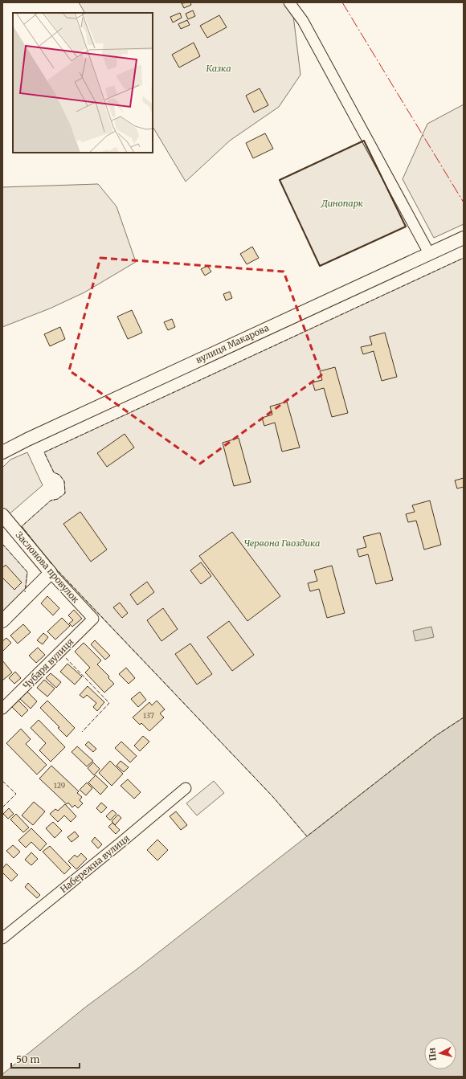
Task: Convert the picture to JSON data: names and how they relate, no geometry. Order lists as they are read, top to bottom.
{
  "streets": {
    "main road": ["вулиця Макарова", "Заслонова провулок"],
    "street": ["Чубаря вулиця", "Набережна вулиця"]
  },
  "crossings": [
    ["Заслонова провулок", "Чубаря вулиця"]
  ],
  "parks": ["Казка", "Динопарк", "Червона Гвоздика"],
  "house_numbers": ["137", "129"],
  "scale_bar": "50 m",
  "north": "left"
}
